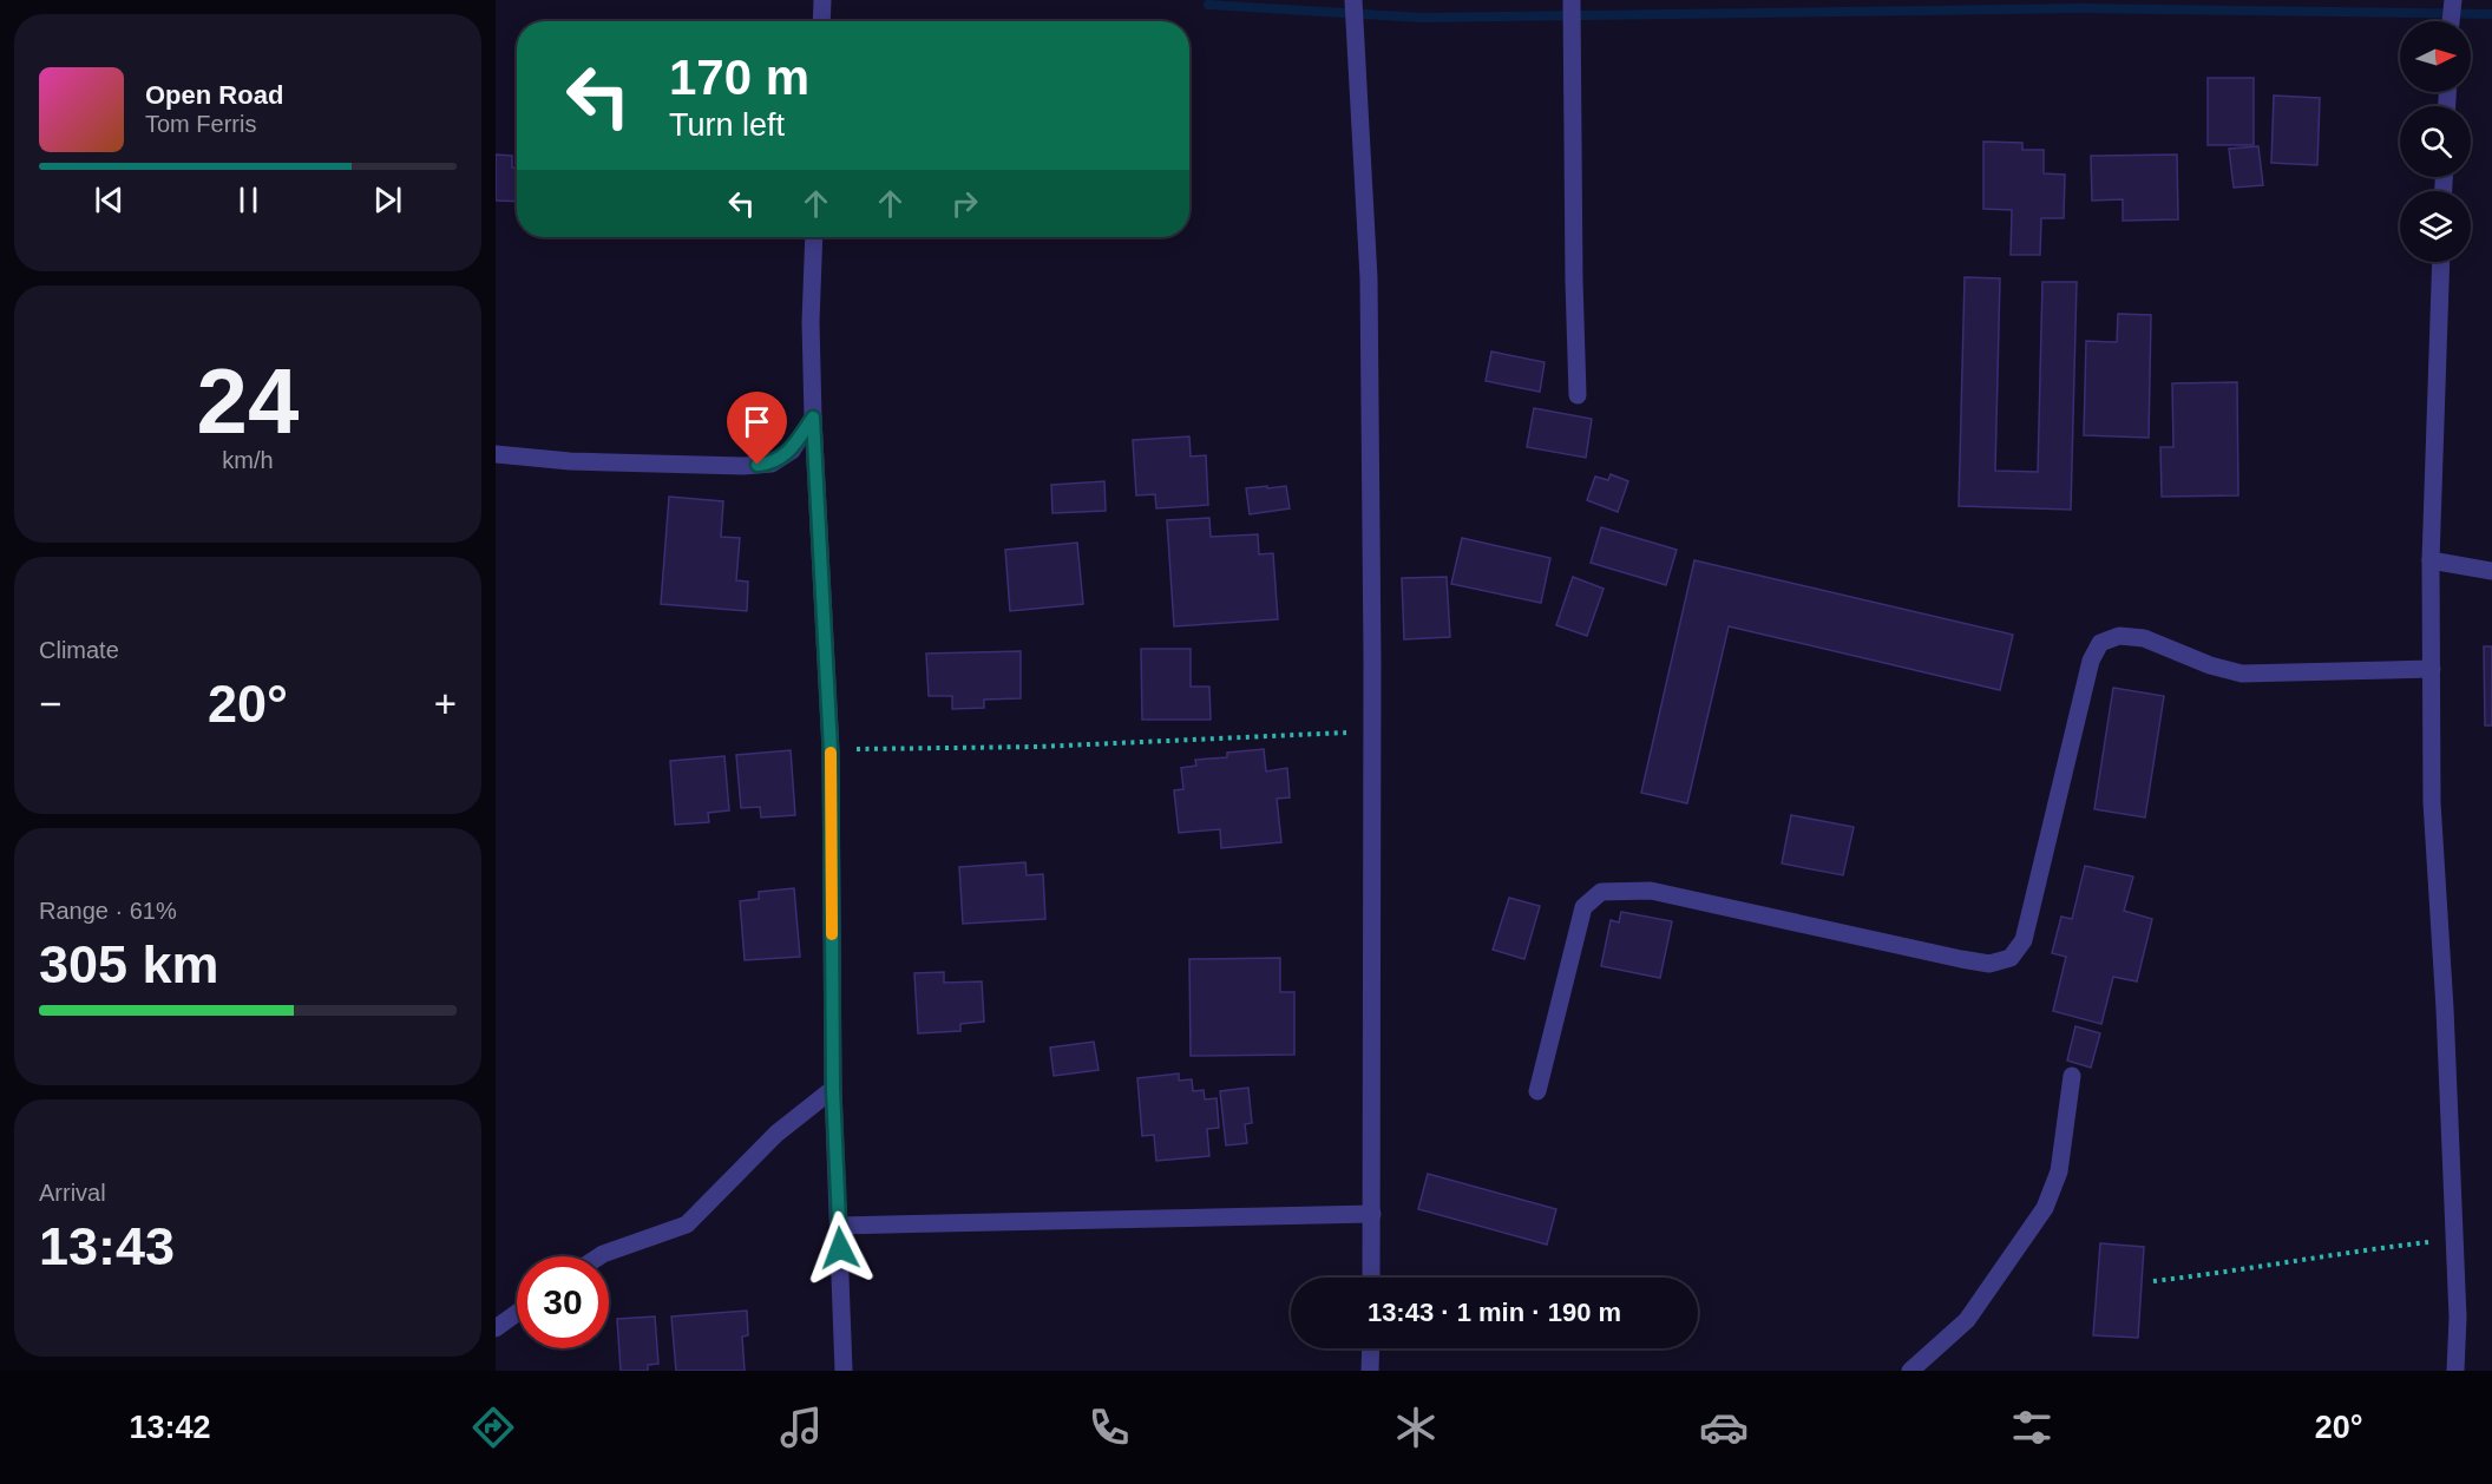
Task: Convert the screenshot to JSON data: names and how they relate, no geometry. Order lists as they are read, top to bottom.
{
  "north": "right",
  "page": {
    "turn": ["170 m", "Turn left"],
    "song": ["Open Road", "Tom Ferris"],
    "tile": [
      ["24", "km/h"],
      "Climate",
      ["Range · 61%", "305 km"],
      ["Arrival", "13:43"]
    ],
    "heat": ["−", "20°", "+"],
    "limit": "30",
    "trip": "13:43 · 1 min · 190 m",
    "tabs": ["13:42", "20°"]
  }
}
